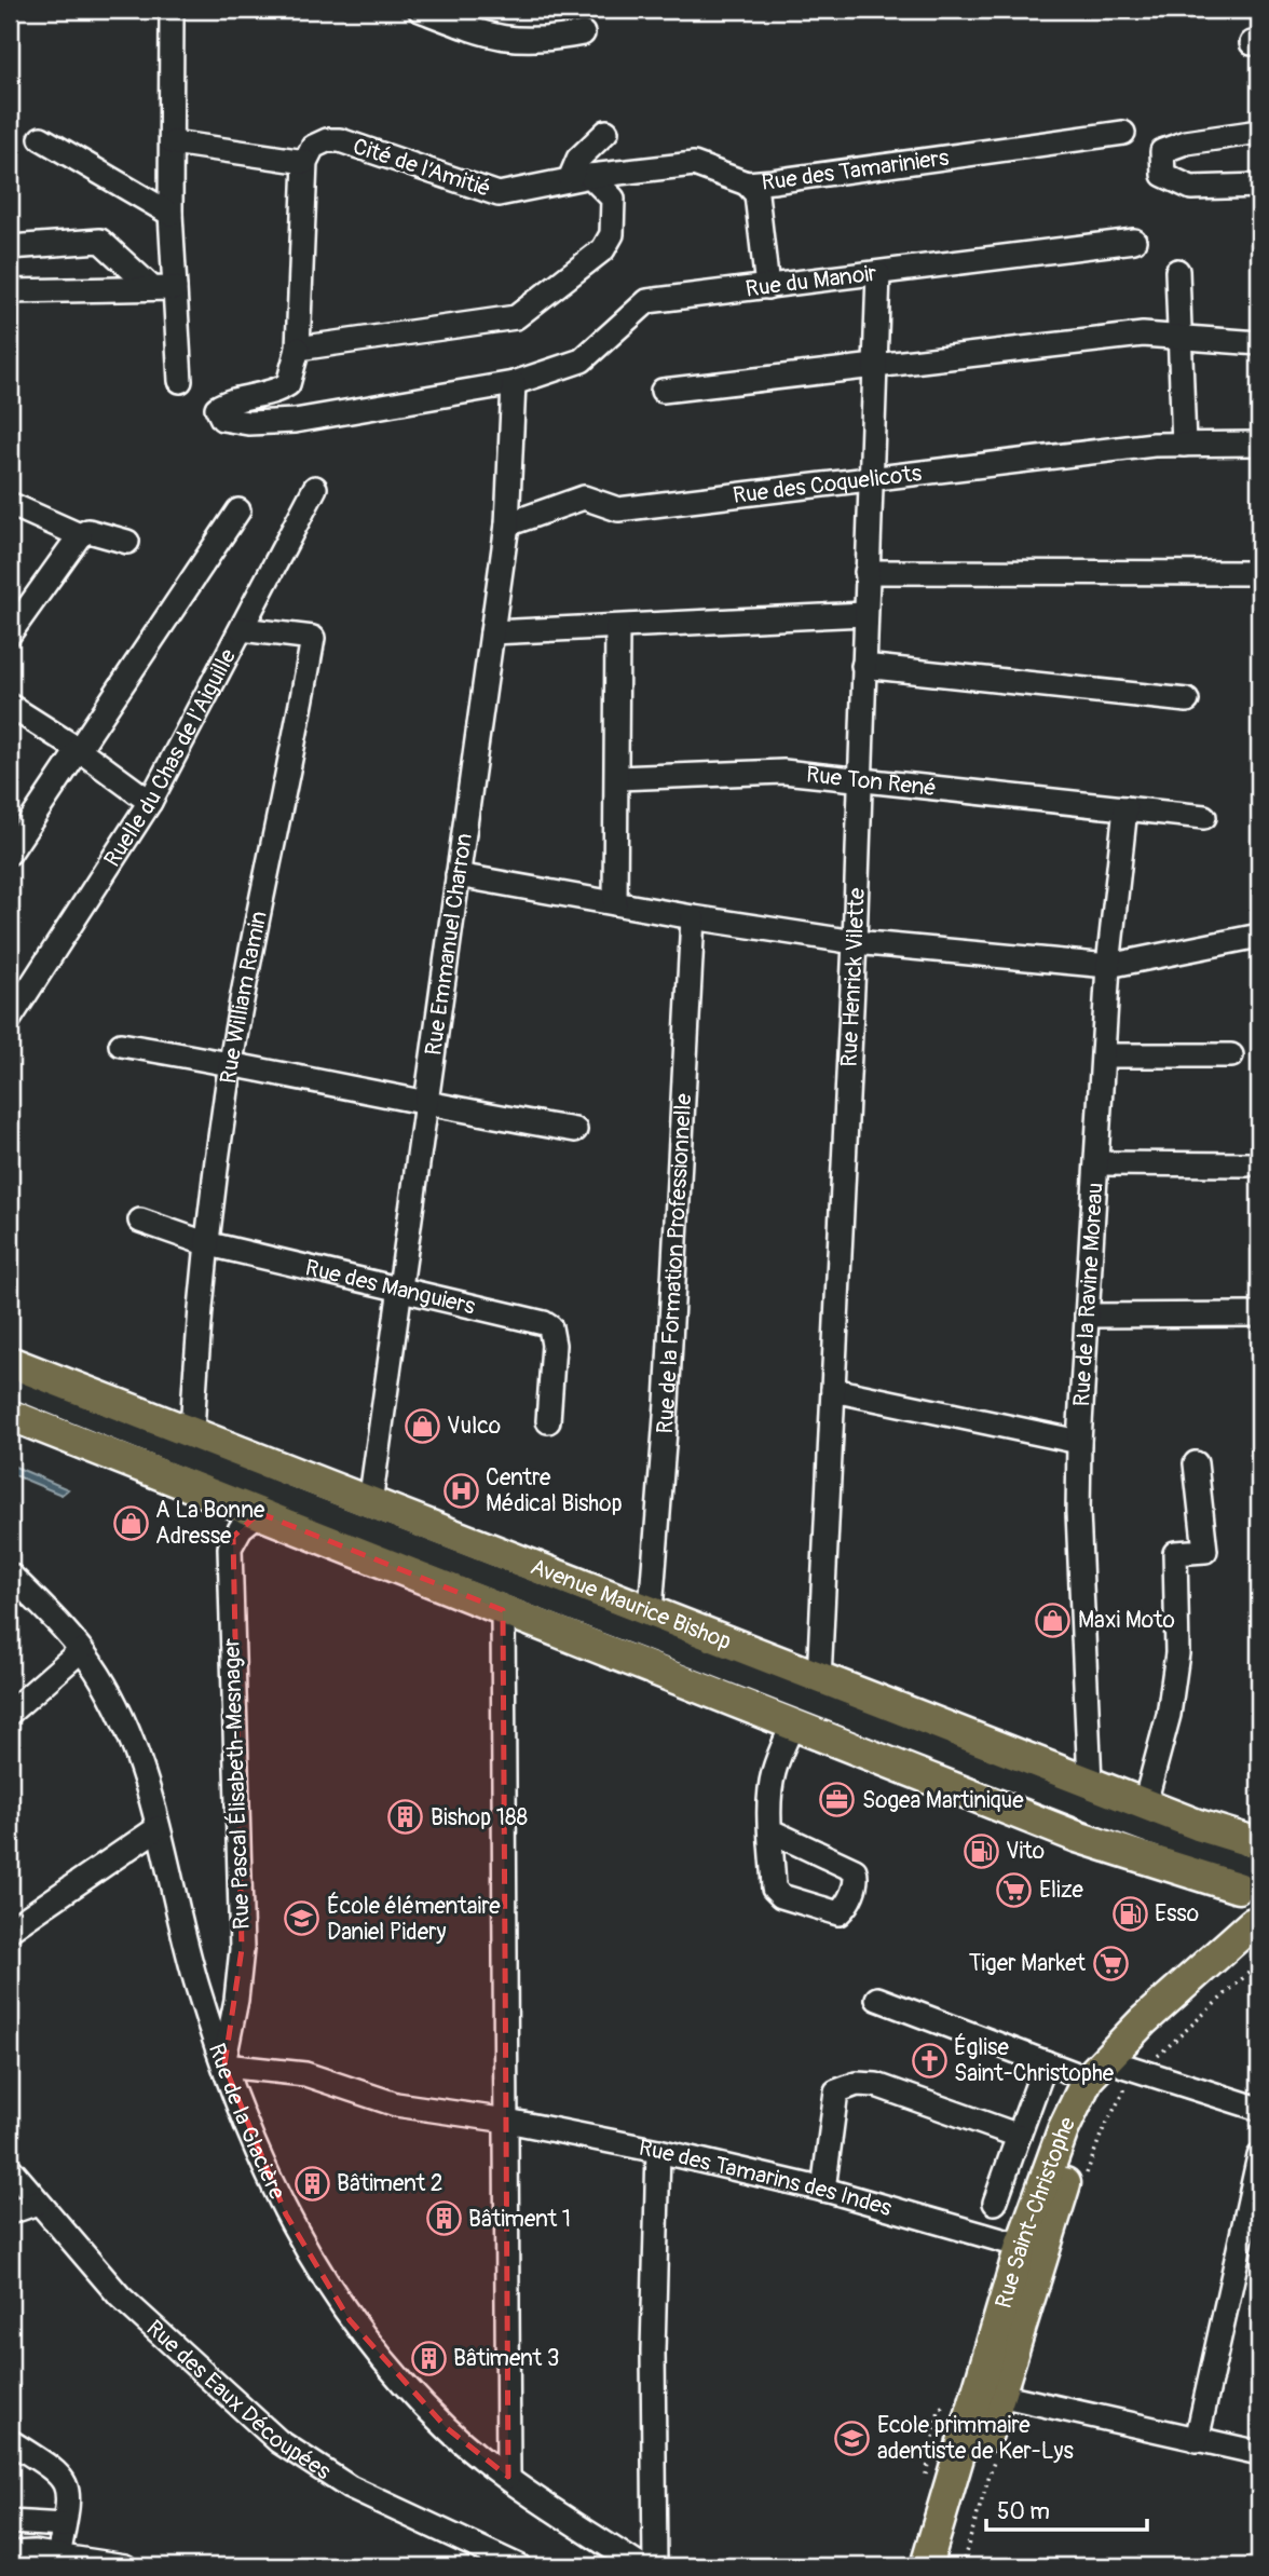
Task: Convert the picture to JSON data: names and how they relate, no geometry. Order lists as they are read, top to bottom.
{
  "streets": {
    "main road": ["Avenue Maurice Bishop", "Rue Saint-Christophe"],
    "street": [
      "Cité de l’Amitié",
      "Rue des Tamariniers",
      "Rue du Manoir",
      "Rue des Coquelicots",
      "Ruelle du Chas de l'Aiguille",
      "Rue Ton René",
      "Rue Emmanuel Charron",
      "Rue Henrick Vilette",
      "Rue William Ramin",
      "Rue de la Formation Professionnelle",
      "Rue des Manguiers",
      "Rue de la Ravine Moreau",
      "Rue Pascal Élisabeth-Mesnager",
      "Rue de la Glacière",
      "Rue des Tamarins des Indes",
      "Rue des Eaux Découpées"
    ]
  },
  "crossings": [
    ["Cité de l’Amitié", "Rue des Tamariniers"],
    ["Rue du Manoir", "Rue Emmanuel Charron"],
    ["Rue du Manoir", "Rue Henrick Vilette"],
    ["Rue des Coquelicots", "Rue Emmanuel Charron"],
    ["Rue des Coquelicots", "Rue Henrick Vilette"],
    ["Ruelle du Chas de l'Aiguille", "Rue William Ramin"],
    ["Rue Ton René", "Rue Henrick Vilette"],
    ["Rue Ton René", "Rue de la Ravine Moreau"],
    ["Rue Emmanuel Charron", "Rue des Manguiers"],
    ["Rue Emmanuel Charron", "Avenue Maurice Bishop"],
    ["Rue Henrick Vilette", "Avenue Maurice Bishop"],
    ["Rue William Ramin", "Rue des Manguiers"],
    ["Rue William Ramin", "Avenue Maurice Bishop"],
    ["Rue de la Formation Professionnelle", "Avenue Maurice Bishop"],
    ["Rue de la Ravine Moreau", "Avenue Maurice Bishop"],
    ["Rue Pascal Élisabeth-Mesnager", "Rue de la Glacière"],
    ["Rue Pascal Élisabeth-Mesnager", "Rue des Tamarins des Indes"],
    ["Rue de la Glacière", "Rue des Tamarins des Indes"],
    ["Rue des Tamarins des Indes", "Rue Saint-Christophe"]
  ],
  "places": {
    "shop": ["Vulco", "A La Bonne Adresse", "Maxi Moto"],
    "hospital": ["Centre Médical Bishop"],
    "office": ["Sogea Martinique"],
    "building": [
      "Bishop 188",
      "Bâtiment 2",
      "Bâtiment 1",
      "Bâtiment 3"
    ],
    "fuel station": ["Vito", "Esso"],
    "supermarket": ["Elize", "Tiger Market"],
    "school or university": ["École élémentaire Daniel Pidery", "Ecole primmaire adentiste de Ker-Lys"],
    "church": ["Église Saint-Christophe"]
  },
  "scale_bar": "50 m"
}
